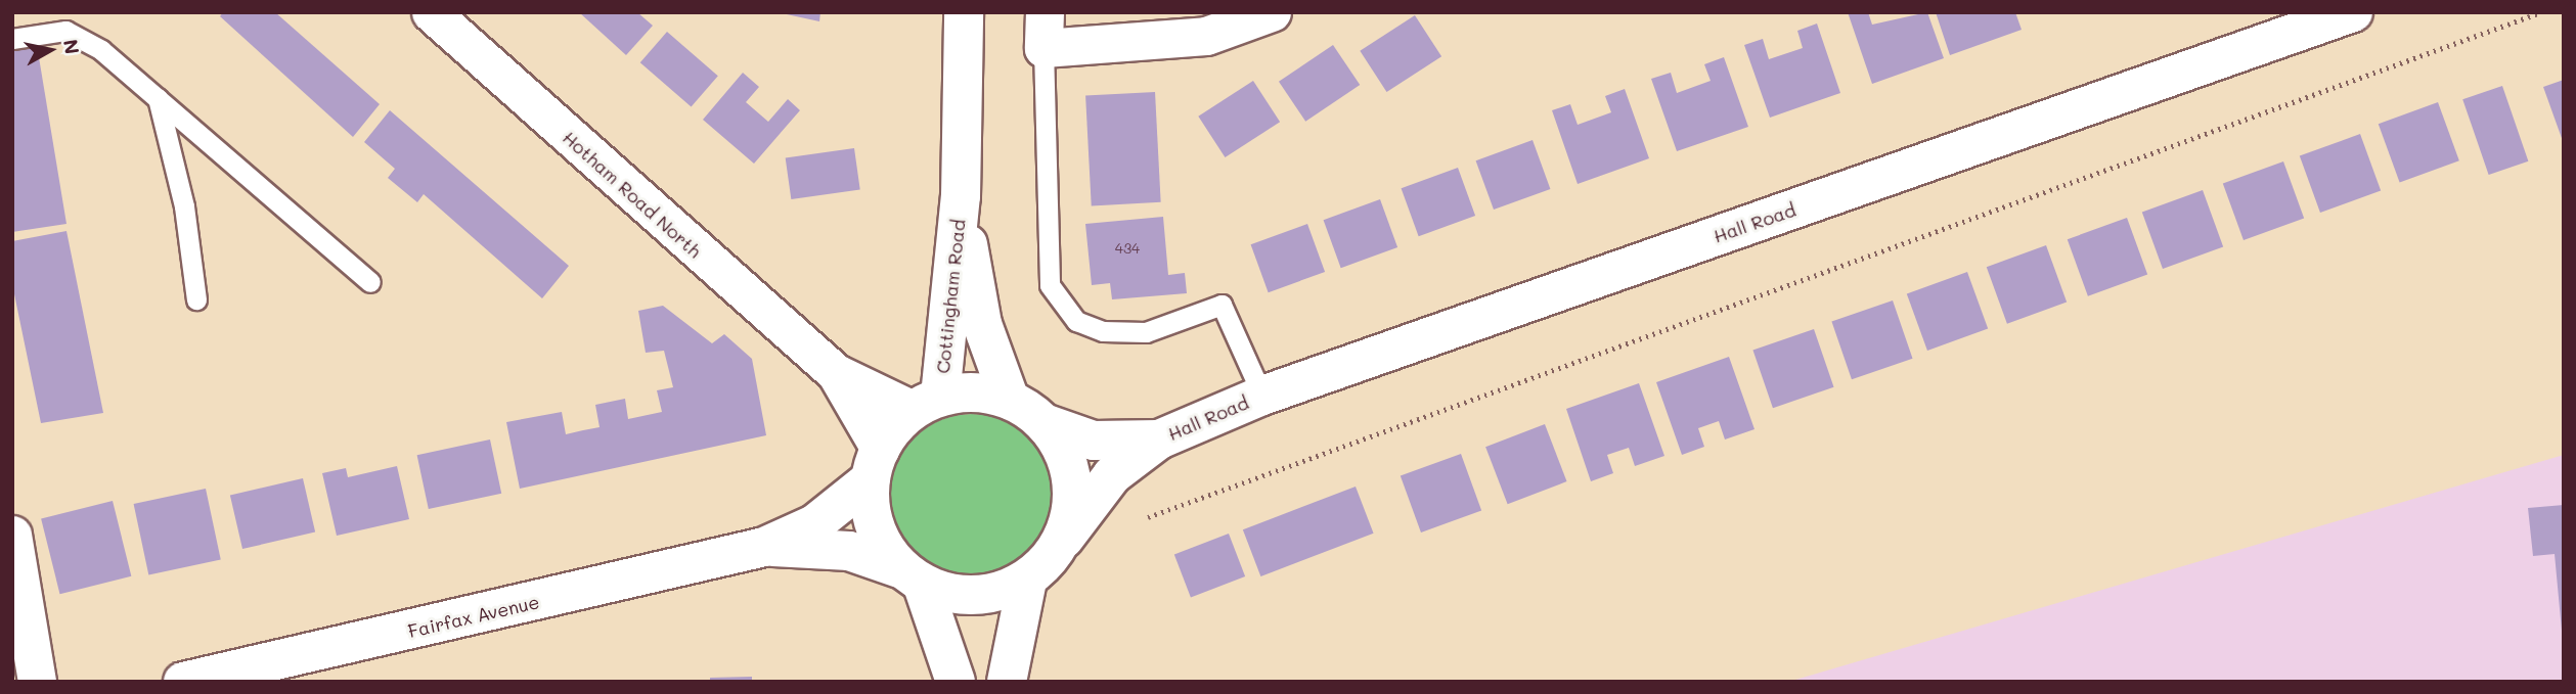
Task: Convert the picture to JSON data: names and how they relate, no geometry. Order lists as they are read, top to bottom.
{
  "streets": {
    "street": [
      "Hotham Road North",
      "Hall Road",
      "Cottingham Road",
      "Fairfax Avenue"
    ]
  },
  "crossings": [
    ["Hotham Road North", "Hall Road"],
    ["Hotham Road North", "Cottingham Road"],
    ["Hotham Road North", "Fairfax Avenue"],
    ["Hall Road", "Cottingham Road"],
    ["Hall Road", "Fairfax Avenue"],
    ["Cottingham Road", "Fairfax Avenue"]
  ],
  "house_numbers": ["434"],
  "north": "right"
}
